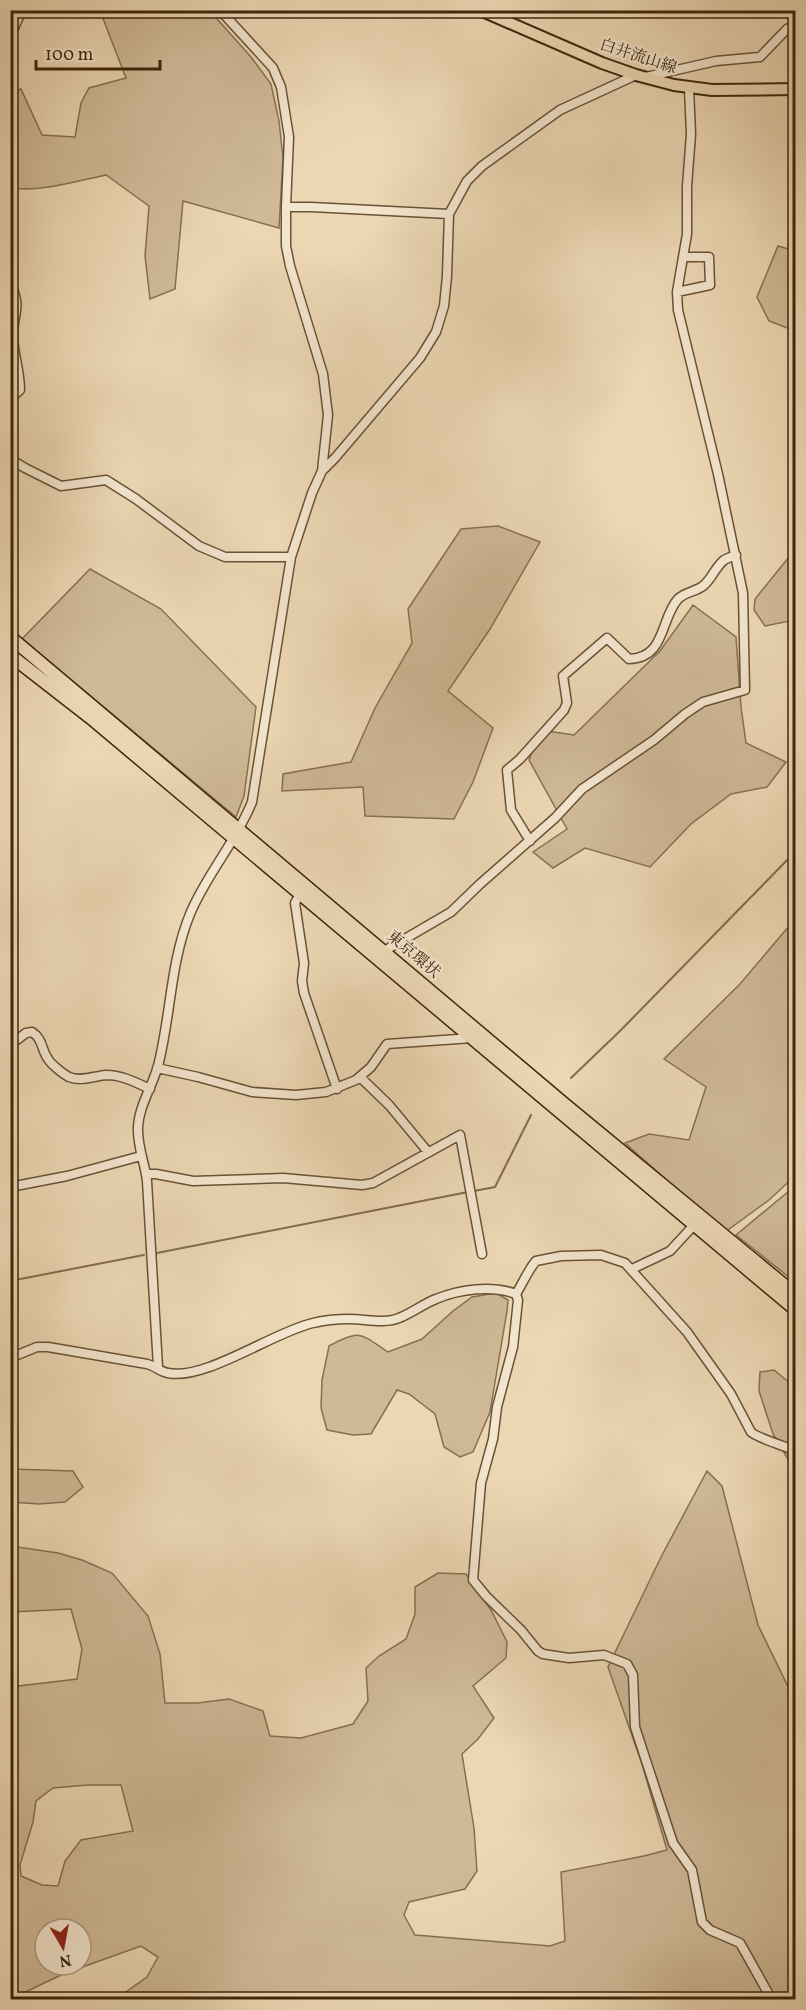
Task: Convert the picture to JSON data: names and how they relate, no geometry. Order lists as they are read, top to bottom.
{
  "streets": {
    "highway": ["東京環状"],
    "main road": ["白井流山線"]
  },
  "scale_bar": "100 m",
  "north": "bottom"
}
